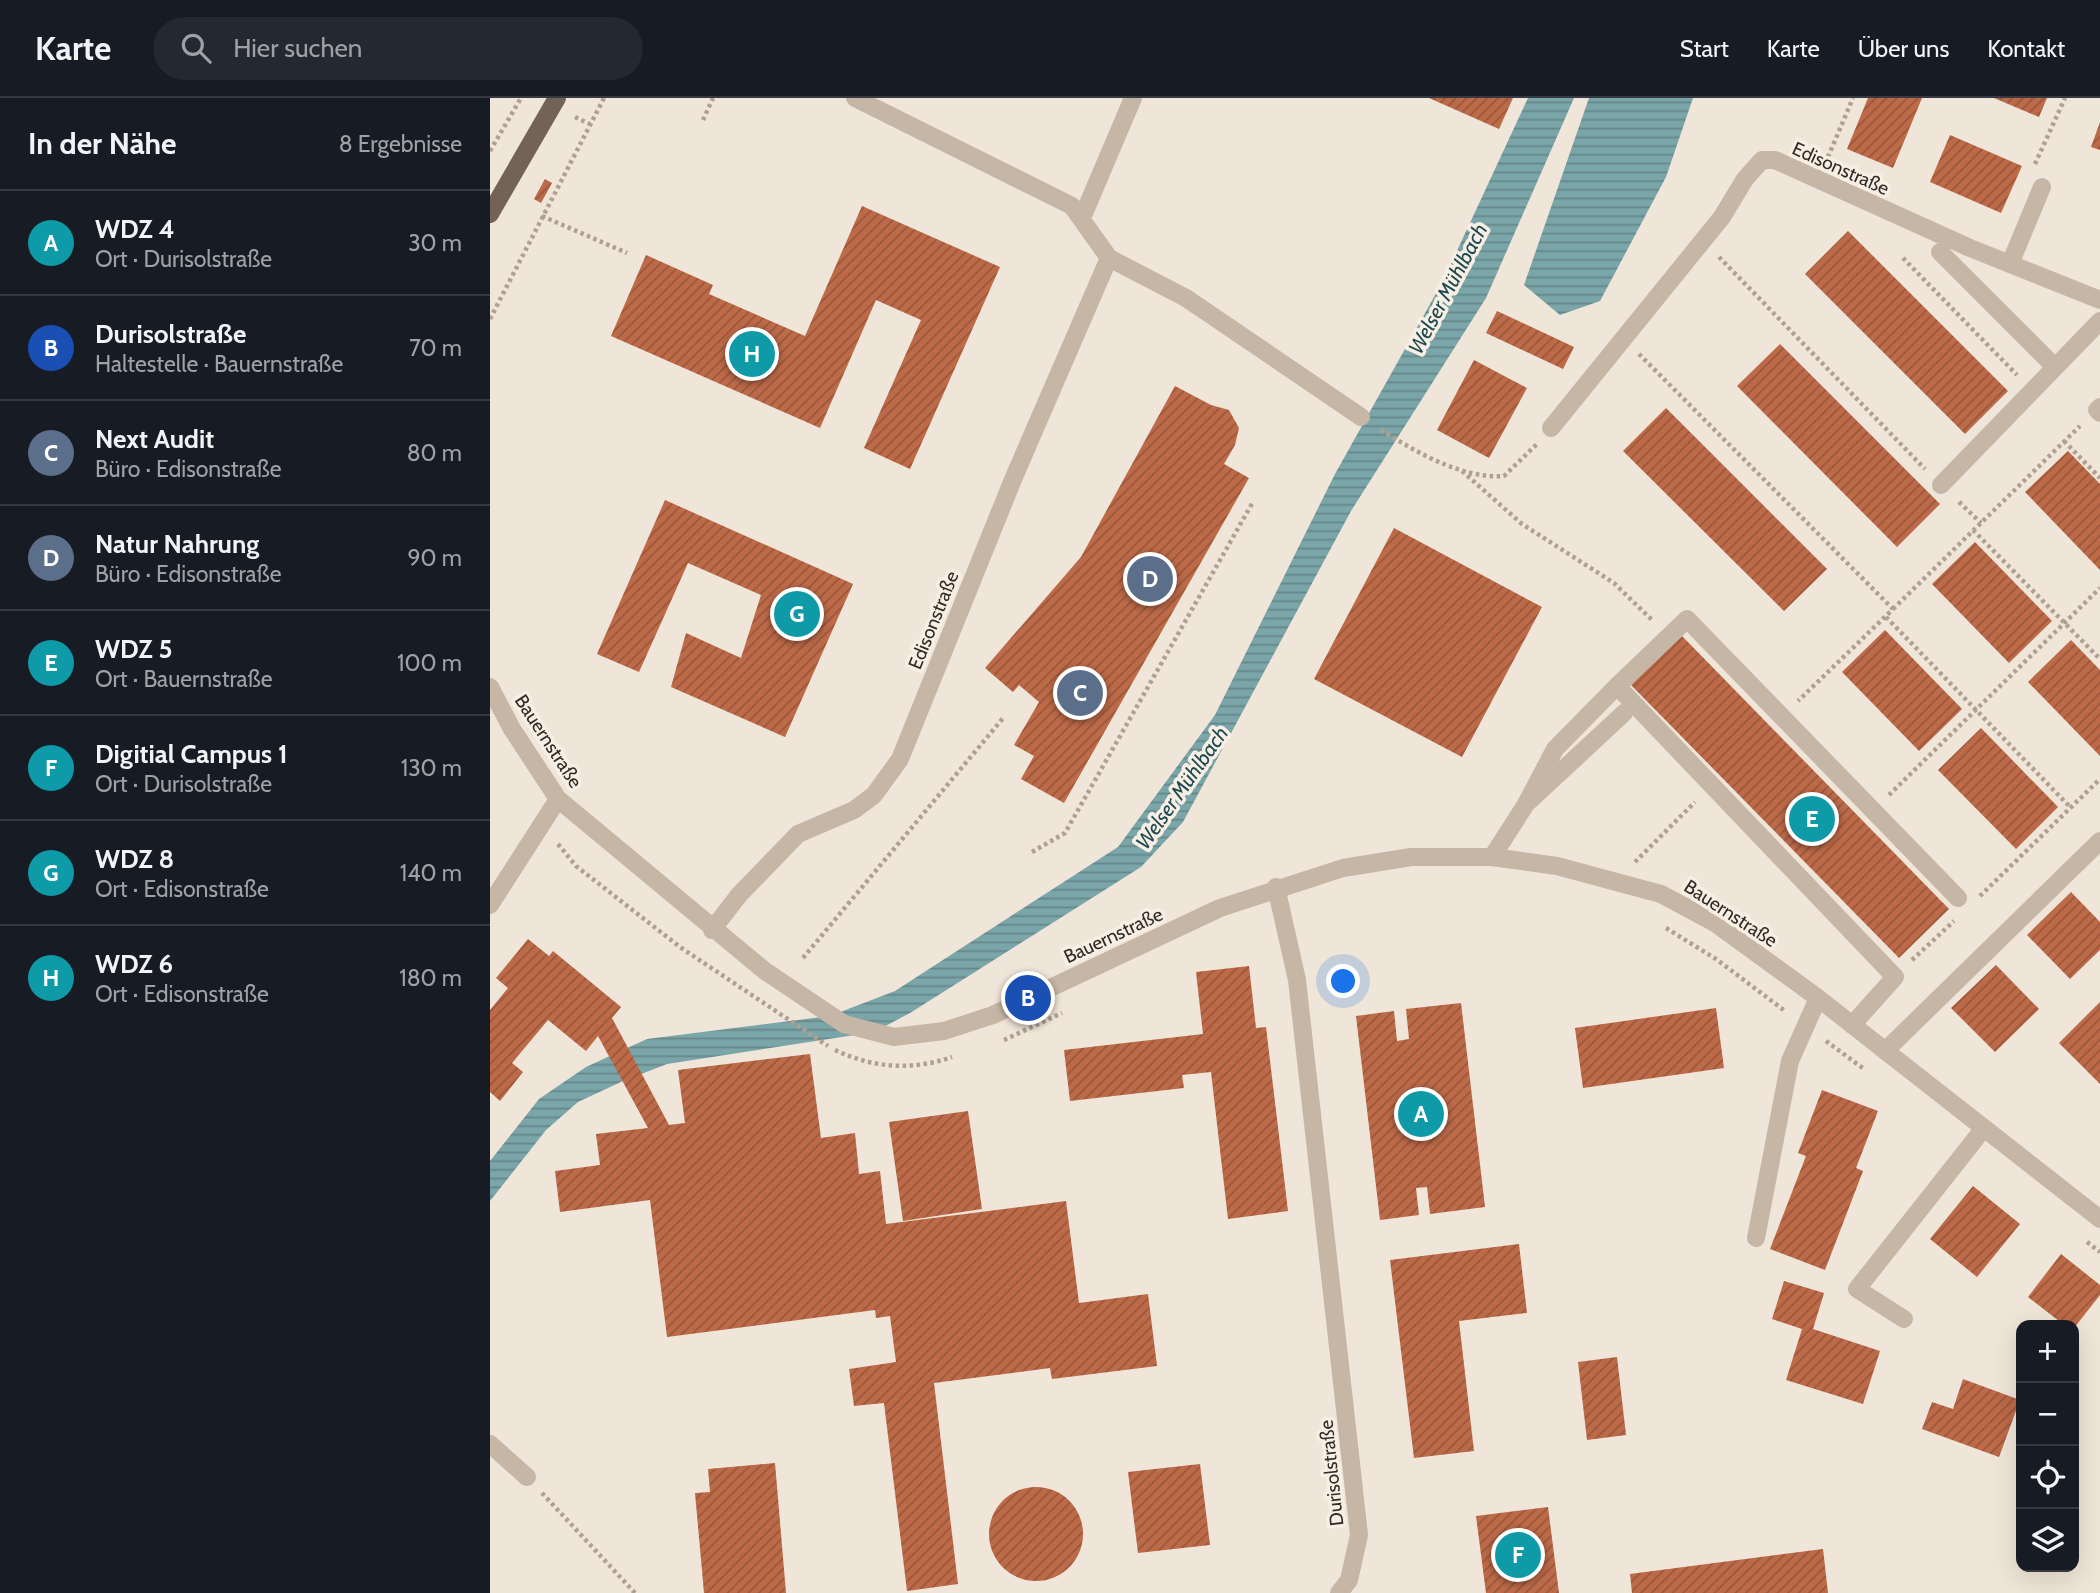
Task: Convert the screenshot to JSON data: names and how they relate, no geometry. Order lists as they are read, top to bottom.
{
  "streets": {
    "street": ["Edisonstraße", "Bauernstraße", "Durisolstraße"]
  },
  "crossings": [
    ["Edisonstraße", "Bauernstraße"],
    ["Bauernstraße", "Durisolstraße"]
  ],
  "water": ["Welser Mühlbach"],
  "page": {
    "header": "Karte",
    "search": "Hier suchen",
    "nav": [
      "Start",
      "Karte",
      "Über uns",
      "Kontakt"
    ],
    "heading": ["In der Nähe", "8 Ergebnisse"],
    "list": [
      {
        "mark": "A",
        "name": "WDZ 4",
        "note": "Ort · Durisolstraße",
        "value": "30 m"
      },
      {
        "mark": "B",
        "name": "Durisolstraße",
        "note": "Haltestelle · Bauernstraße",
        "value": "70 m"
      },
      {
        "mark": "C",
        "name": "Next Audit",
        "note": "Büro · Edisonstraße",
        "value": "80 m"
      },
      {
        "mark": "D",
        "name": "Natur Nahrung",
        "note": "Büro · Edisonstraße",
        "value": "90 m"
      },
      {
        "mark": "E",
        "name": "WDZ 5",
        "note": "Ort · Bauernstraße",
        "value": "100 m"
      },
      {
        "mark": "F",
        "name": "Digitial Campus 1",
        "note": "Ort · Durisolstraße",
        "value": "130 m"
      },
      {
        "mark": "G",
        "name": "WDZ 8",
        "note": "Ort · Edisonstraße",
        "value": "140 m"
      },
      {
        "mark": "H",
        "name": "WDZ 6",
        "note": "Ort · Edisonstraße",
        "value": "180 m"
      }
    ],
    "pins": [
      "H",
      "D",
      "G",
      "C",
      "E",
      "B",
      "A",
      "F"
    ],
    "map_buttons": ["+", "−"]
  }
}
